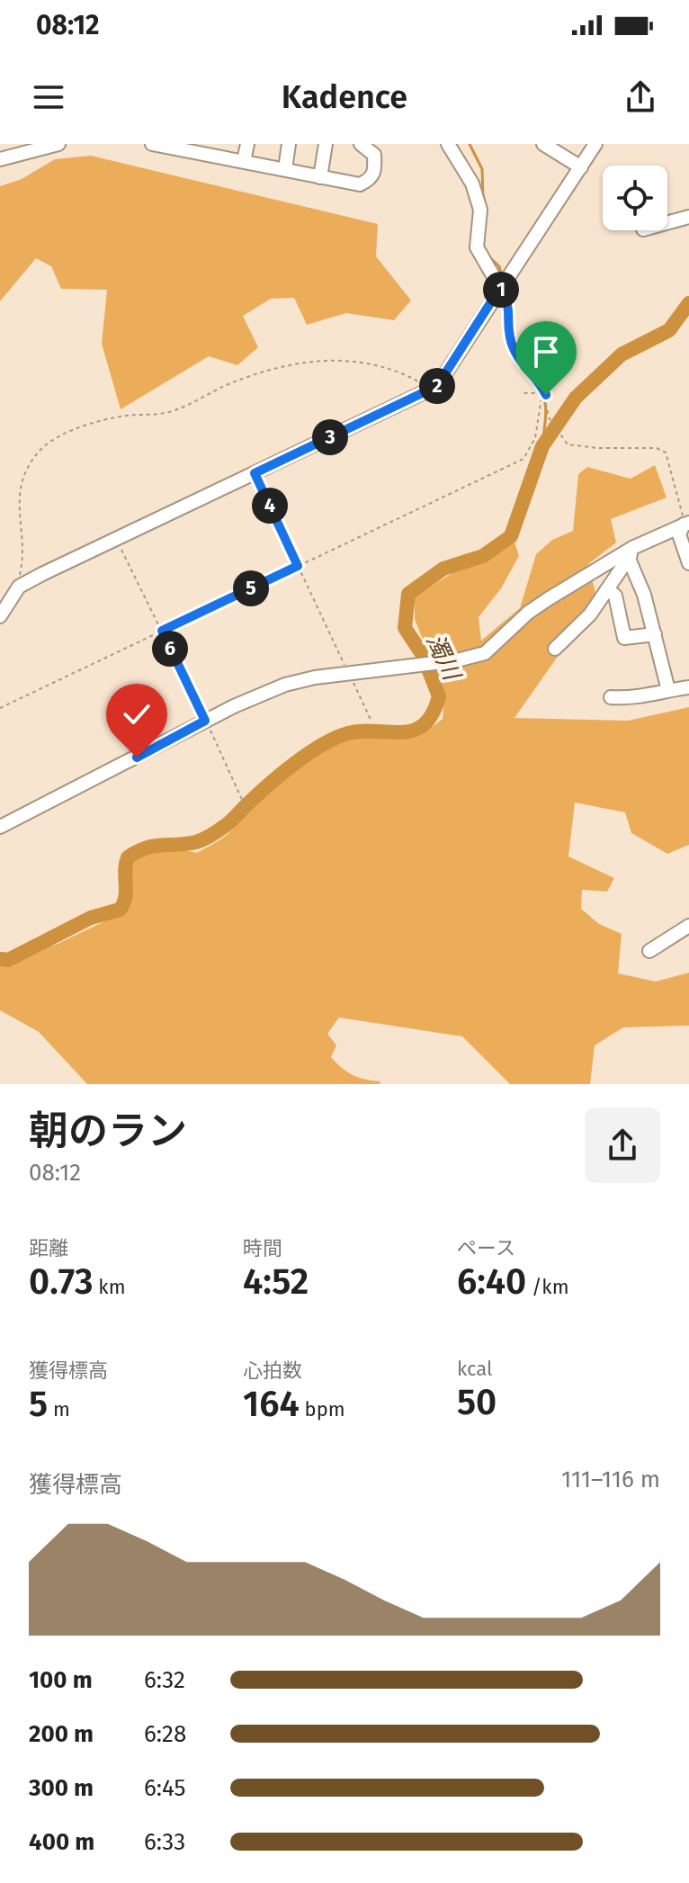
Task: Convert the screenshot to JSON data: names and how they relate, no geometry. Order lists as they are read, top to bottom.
{
  "water": ["濁川"],
  "page": {
    "status": "08:12",
    "header": "Kadence",
    "pins": [
      "1",
      "2",
      "3",
      "4",
      "5",
      "6"
    ],
    "heading": ["朝のラン", "08:12"],
    "stats": [
      ["距離", "0.73 km"],
      ["時間", "4:52"],
      ["ペース", "6:40 /km"],
      ["獲得標高", "5 m"],
      ["心拍数", "164 bpm"],
      ["kcal", "50"]
    ],
    "chart": ["獲得標高", "111–116 m"],
    "list": [
      {
        "name": "100 m",
        "note": "6:32"
      },
      {
        "name": "200 m",
        "note": "6:28"
      },
      {
        "name": "300 m",
        "note": "6:45"
      },
      {
        "name": "400 m",
        "note": "6:33"
      }
    ]
  }
}
